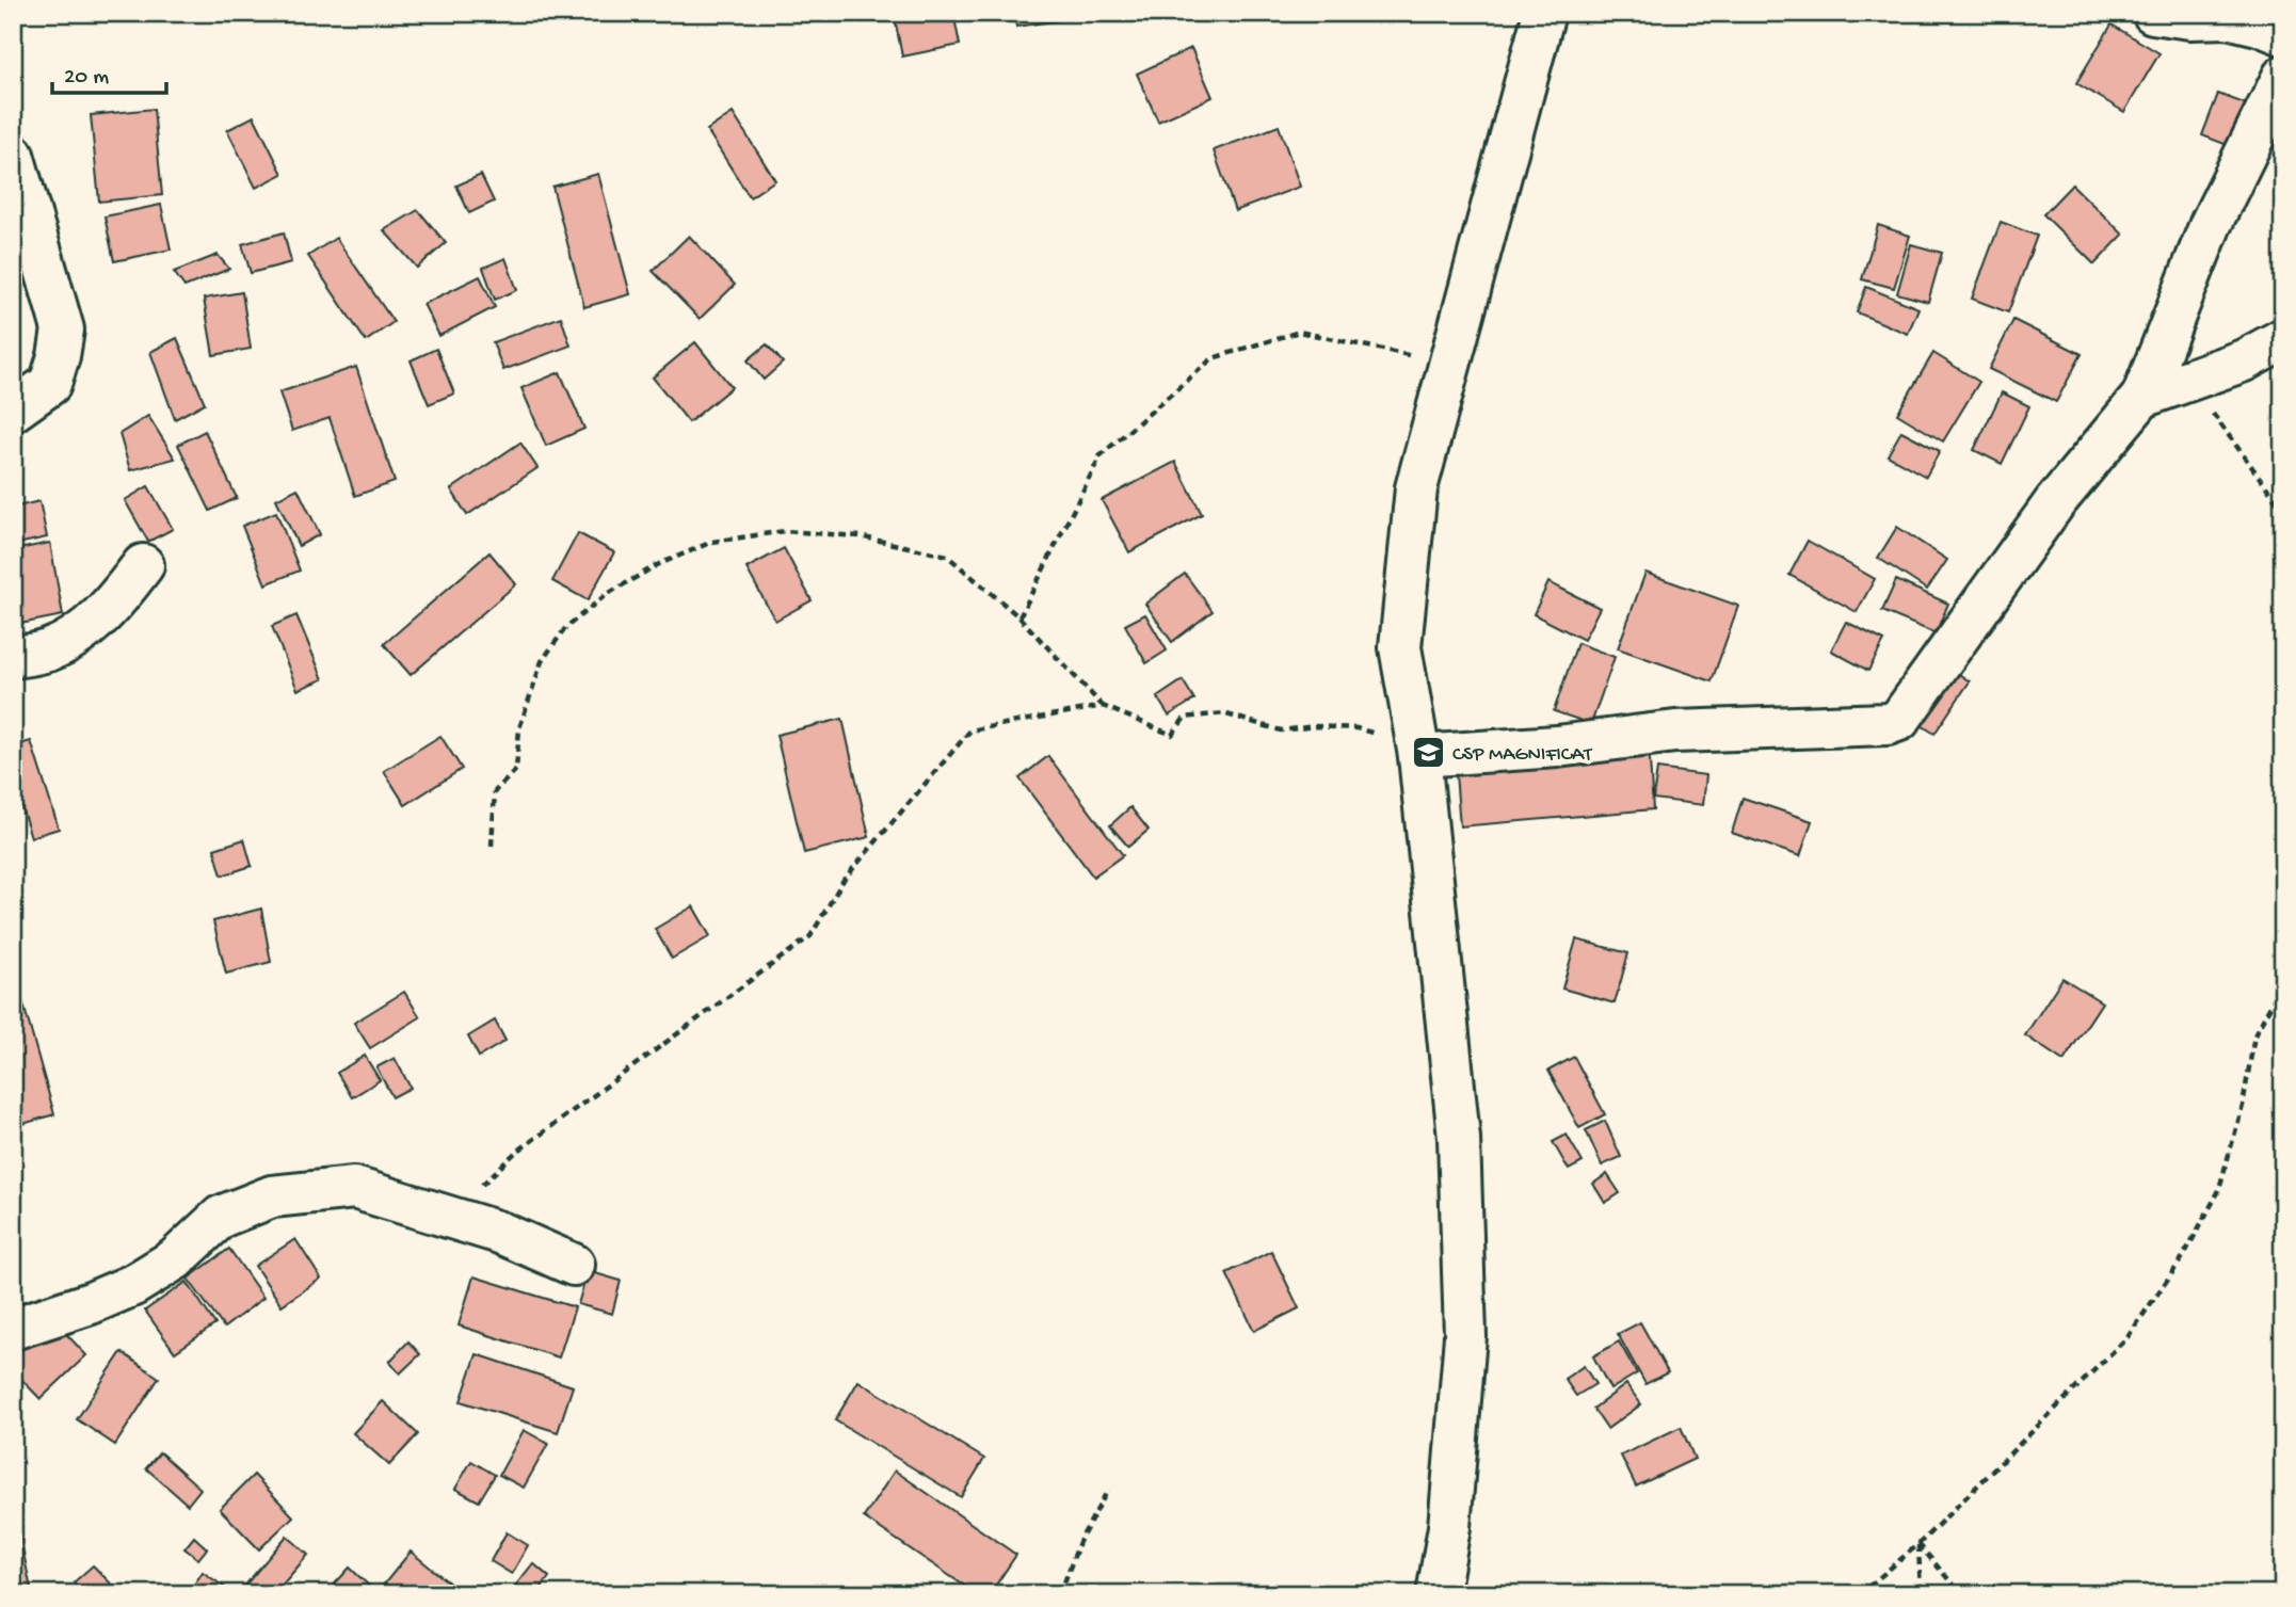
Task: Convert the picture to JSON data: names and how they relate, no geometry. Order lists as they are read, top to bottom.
{
  "places": {
    "school or university": ["CSP MAGNIFICAT"]
  },
  "scale_bar": "20 m"
}
